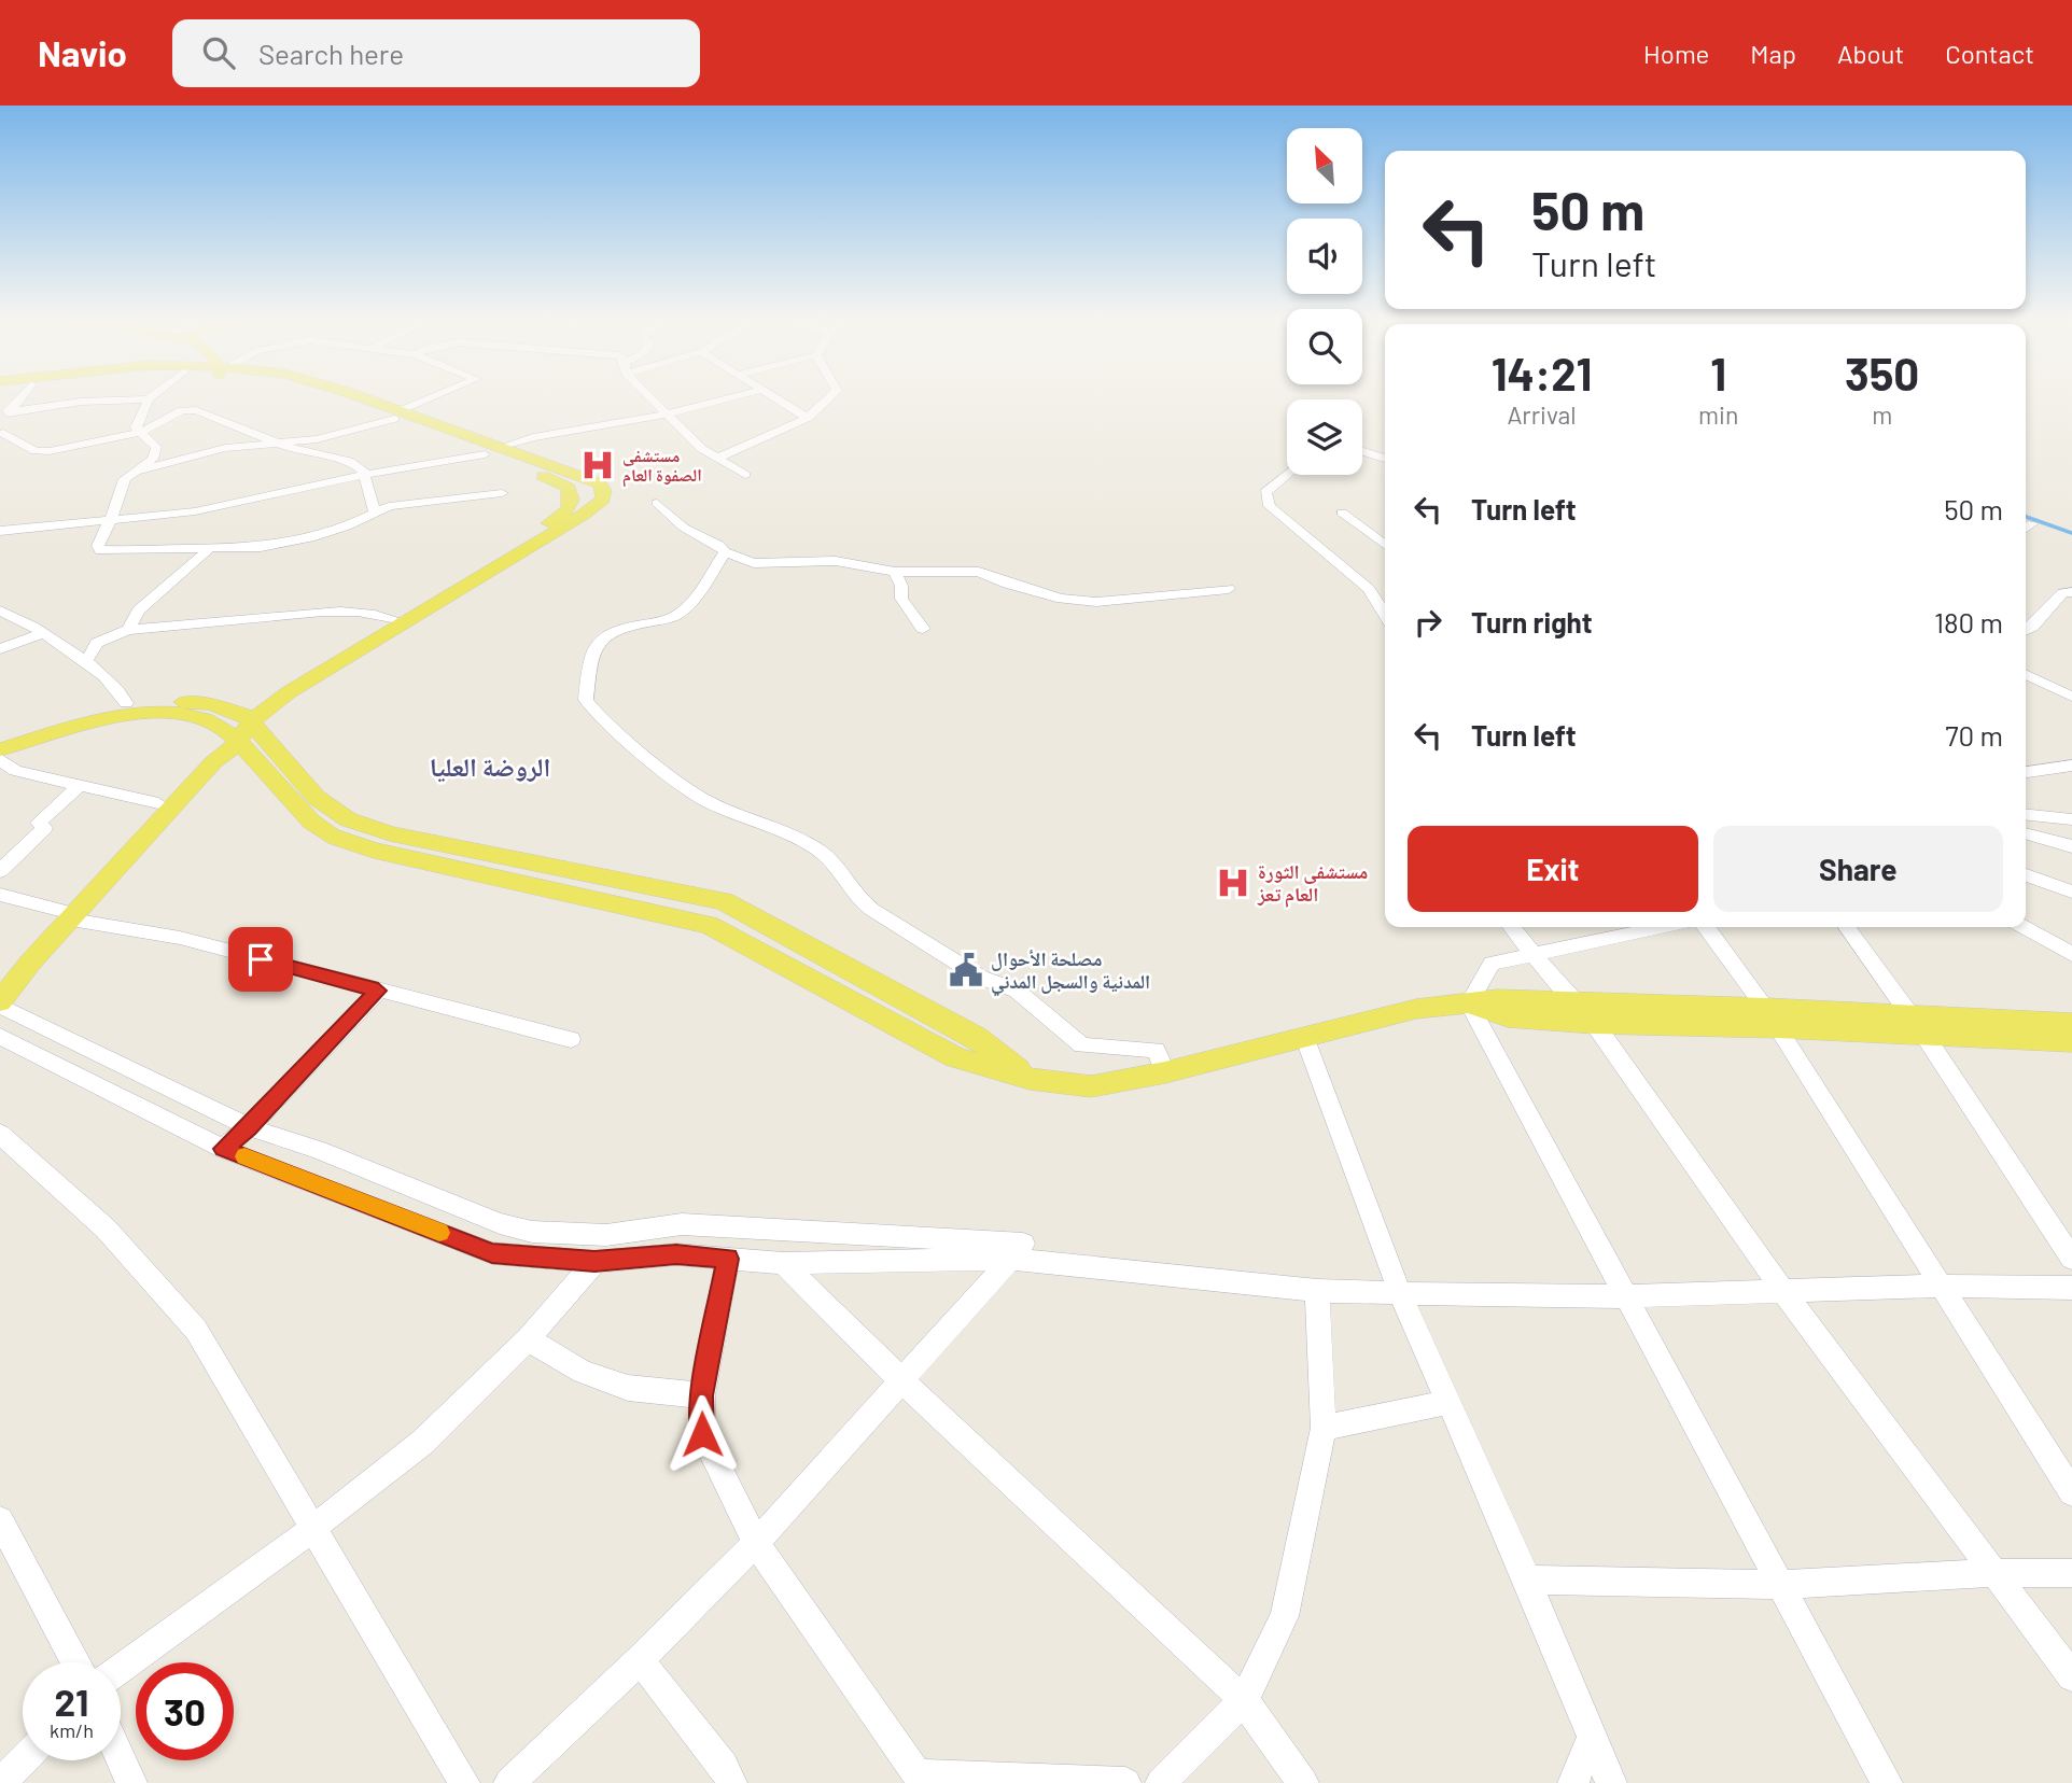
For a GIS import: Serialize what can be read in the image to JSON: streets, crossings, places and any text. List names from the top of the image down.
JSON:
{
  "districts": ["الروضة العليا"],
  "places": {
    "hospital": ["مستشفى الصفوة العام", "مستشفى الثورة العام تعز"],
    "public building": ["مصلحة الأحوال المدنية والسجل المدني"]
  },
  "north": "top left",
  "page": {
    "header": "Navio",
    "search": "Search here",
    "nav": [
      "Home",
      "Map",
      "About",
      "Contact"
    ],
    "turn": ["50 m", "Turn left"],
    "eta": [
      "14:21",
      "Arrival",
      "1",
      "min",
      "350",
      "m"
    ],
    "list": [
      {
        "name": "Turn left",
        "value": "50 m"
      },
      {
        "name": "Turn right",
        "value": "180 m"
      },
      {
        "name": "Turn left",
        "value": "70 m"
      }
    ],
    "buttons": ["Exit", "Share"],
    "speed": "21 km/h",
    "limit": "30"
  }
}
